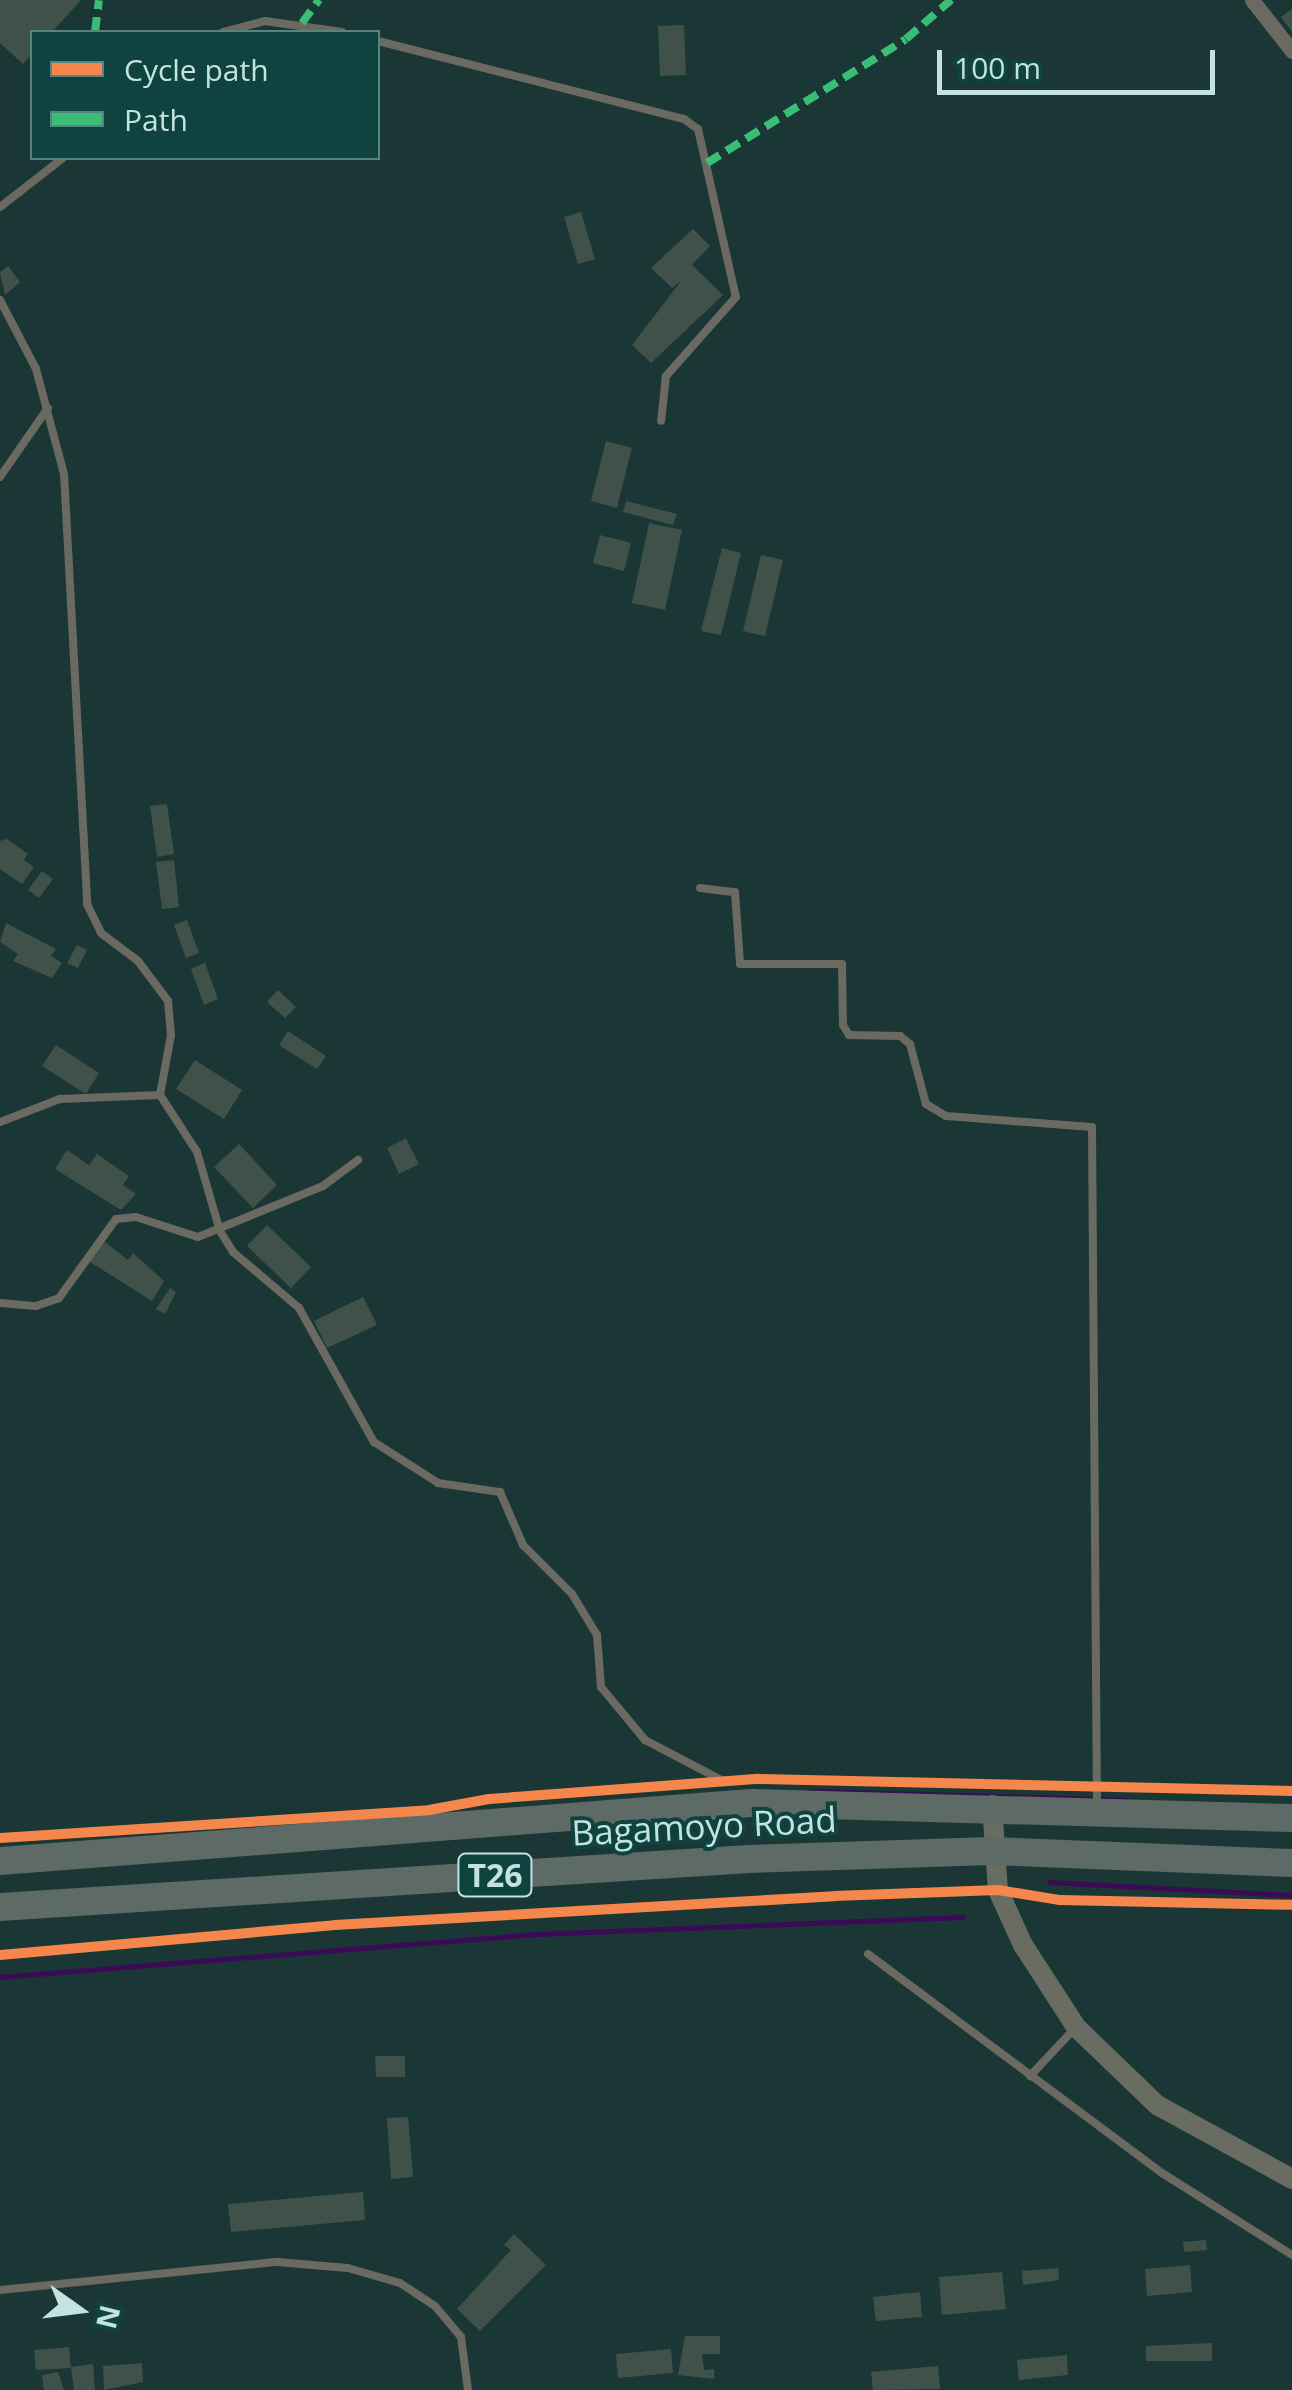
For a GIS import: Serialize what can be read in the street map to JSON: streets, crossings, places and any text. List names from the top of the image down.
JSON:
{
  "streets": {
    "highway": ["Bagamoyo Road", "T26"]
  },
  "legend": ["Cycle path", "Path"],
  "scale_bar": "100 m",
  "north": "right"
}
